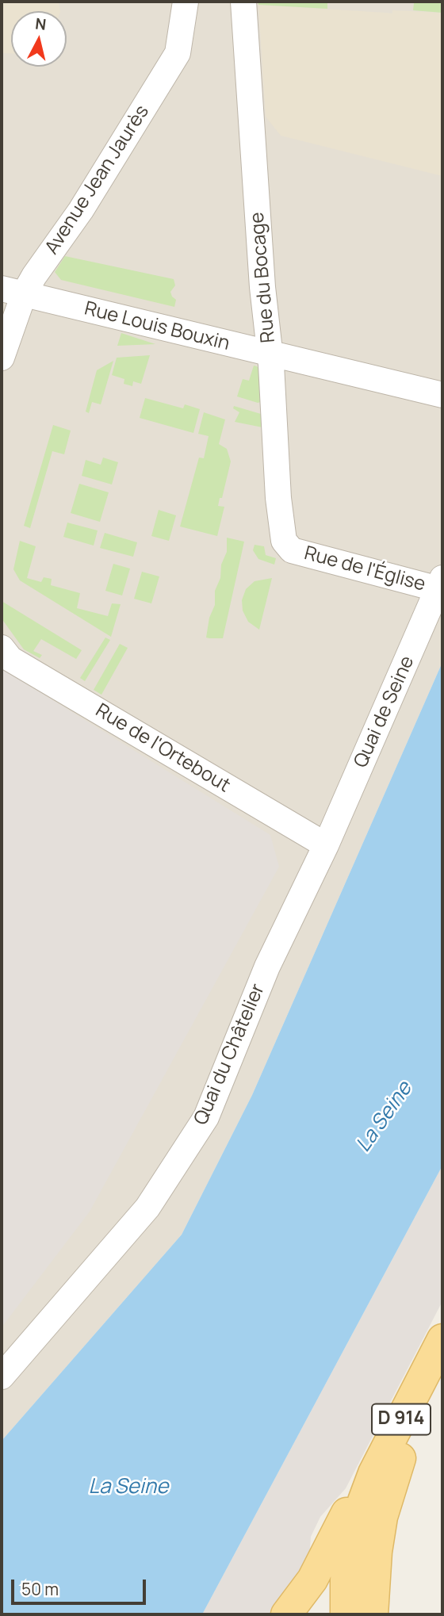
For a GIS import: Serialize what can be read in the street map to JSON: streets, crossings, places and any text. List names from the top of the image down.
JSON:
{
  "streets": {
    "main road": ["D 914"],
    "street": [
      "Avenue Jean Jaurès",
      "Rue du Bocage",
      "Rue Louis Bouxin",
      "Rue de l'Église",
      "Quai de Seine",
      "Rue de l'Ortebout",
      "Quai du Châtelier"
    ]
  },
  "crossings": [
    ["Avenue Jean Jaurès", "Rue Louis Bouxin"],
    ["Rue du Bocage", "Rue Louis Bouxin"],
    ["Rue du Bocage", "Rue de l'Église"],
    ["Rue de l'Église", "Quai de Seine"],
    ["Quai de Seine", "Rue de l'Ortebout"],
    ["Quai de Seine", "Quai du Châtelier"],
    ["Rue de l'Ortebout", "Quai du Châtelier"]
  ],
  "water": ["La Seine"],
  "scale_bar": "50 m",
  "north": "top"
}
